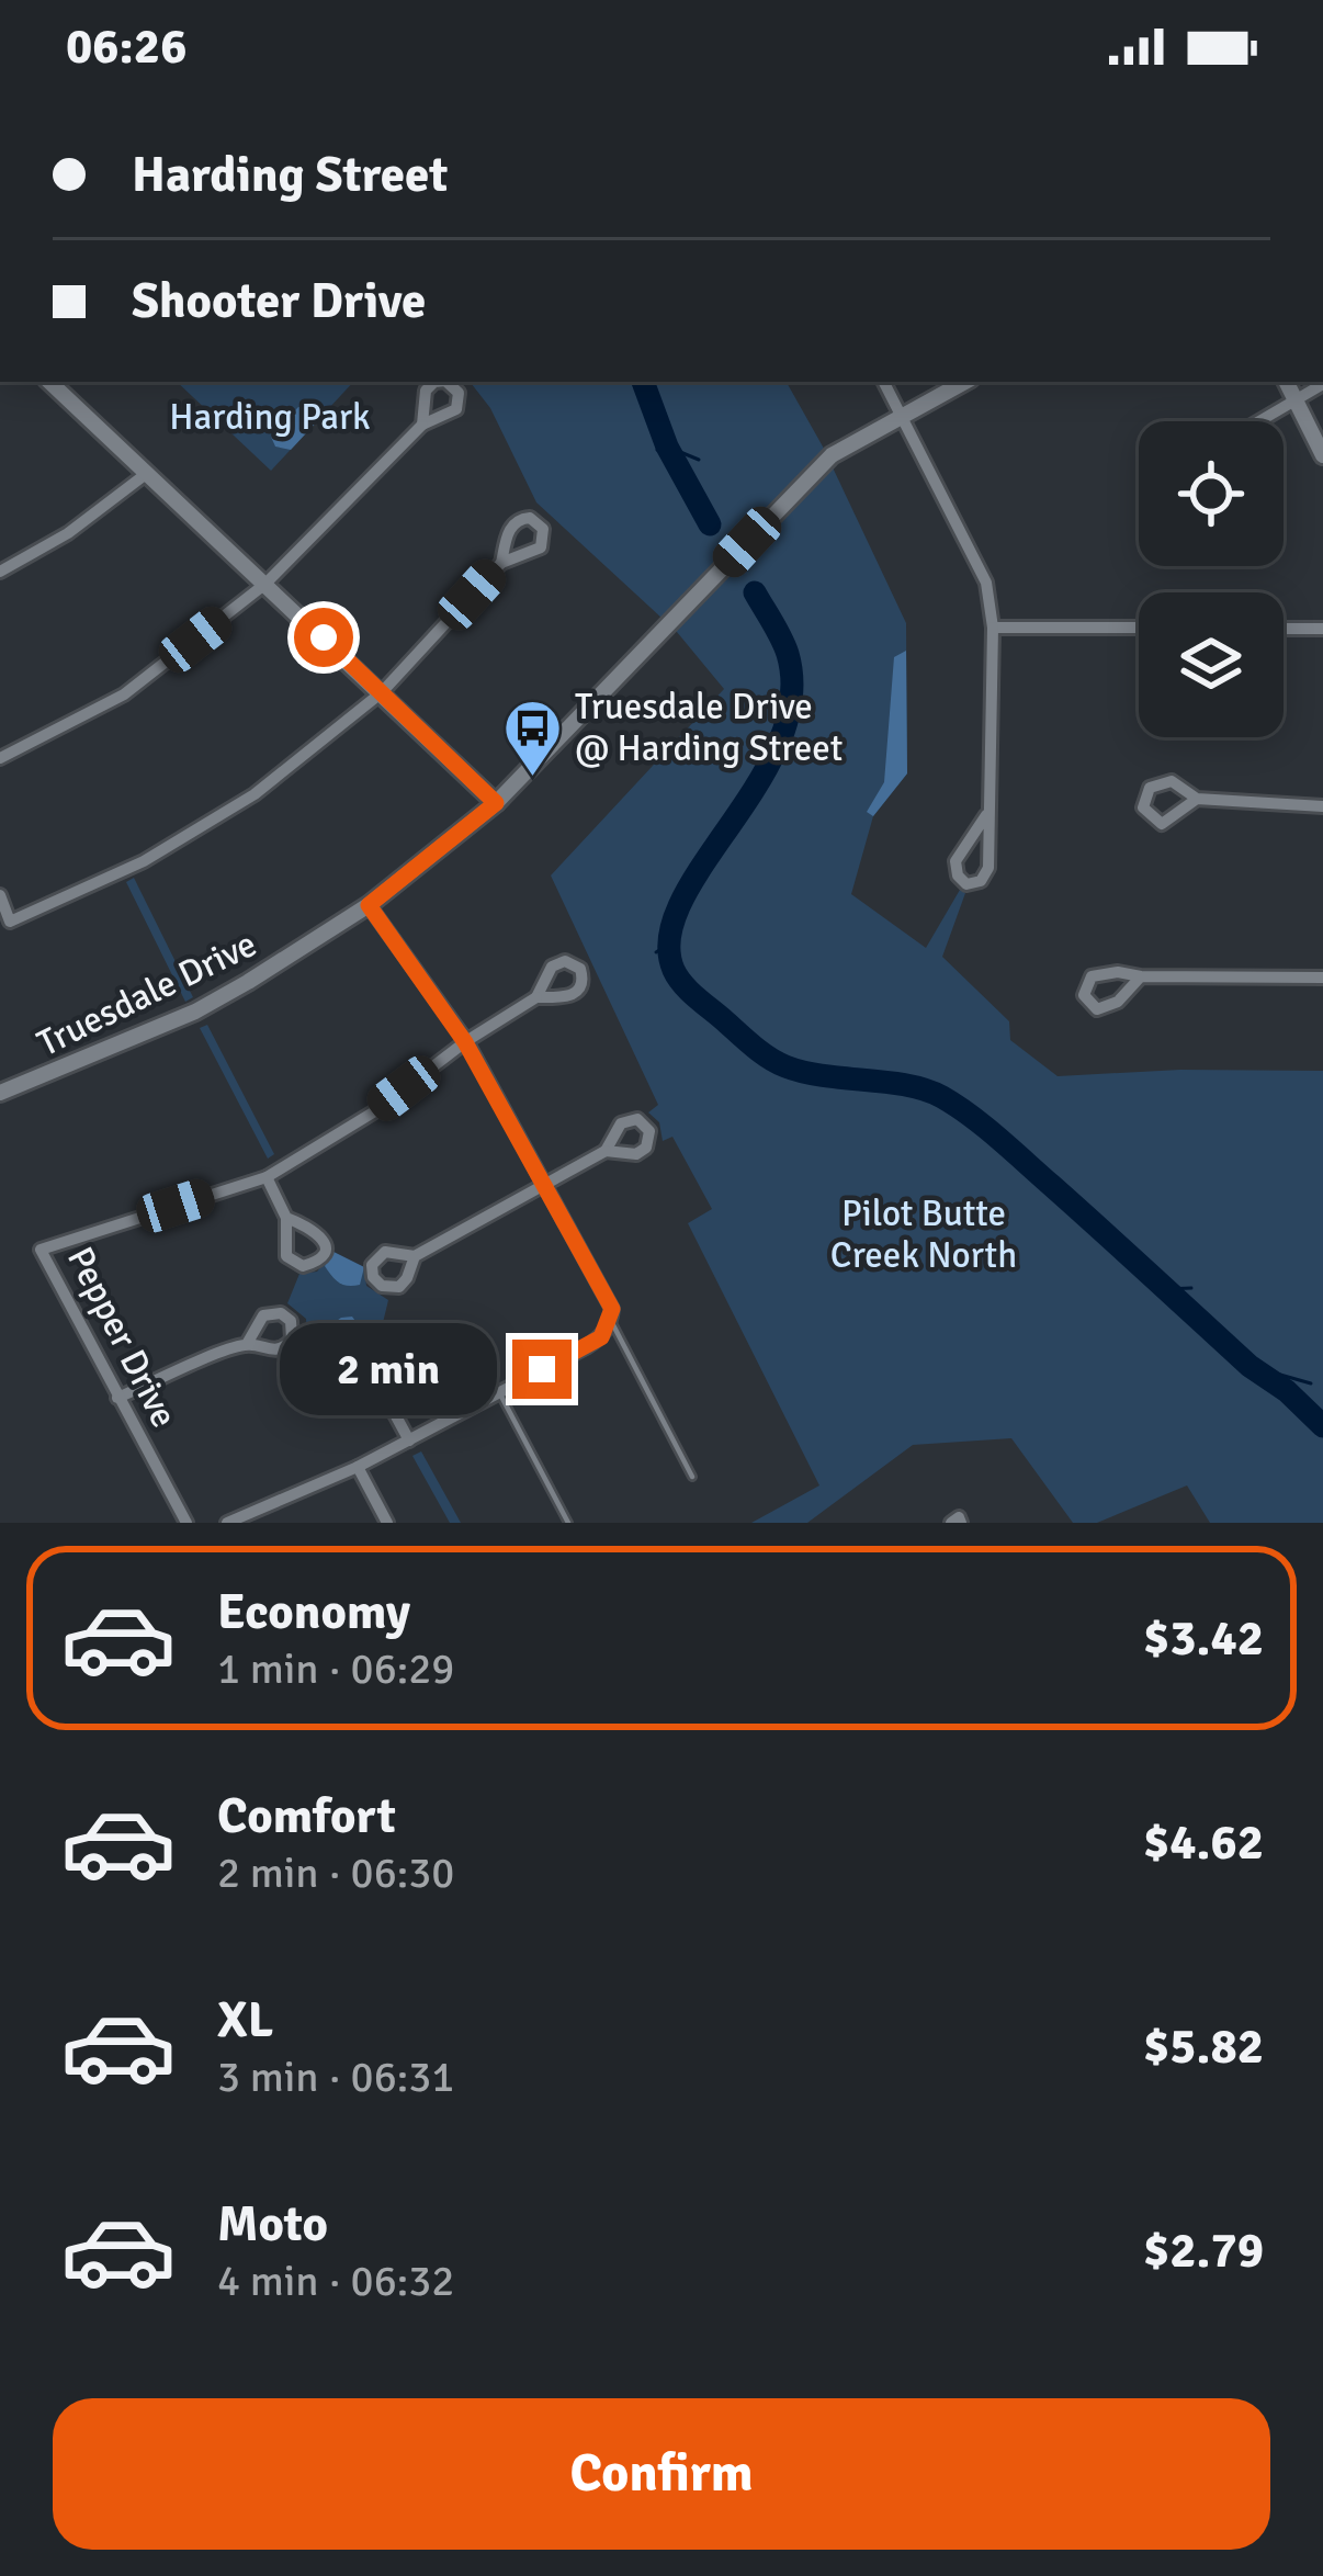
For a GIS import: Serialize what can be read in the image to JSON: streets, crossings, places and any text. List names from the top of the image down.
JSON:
{
  "streets": {
    "street": ["Truesdale Drive", "Pepper Drive"]
  },
  "parks": ["Harding Park", "Pilot Butte Creek North"],
  "places": {
    "bus stop": ["Truesdale Drive @ Harding Street"]
  },
  "page": {
    "status": "06:26",
    "banner": ["Harding Street", "Shooter Drive"],
    "bubble": "2 min",
    "list": [
      {
        "name": "Economy",
        "note": "1 min · 06:29",
        "value": "$3.42"
      },
      {
        "name": "Comfort",
        "note": "2 min · 06:30",
        "value": "$4.62"
      },
      {
        "name": "XL",
        "note": "3 min · 06:31",
        "value": "$5.82"
      },
      {
        "name": "Moto",
        "note": "4 min · 06:32",
        "value": "$2.79"
      }
    ],
    "buttons": "Confirm"
  }
}
